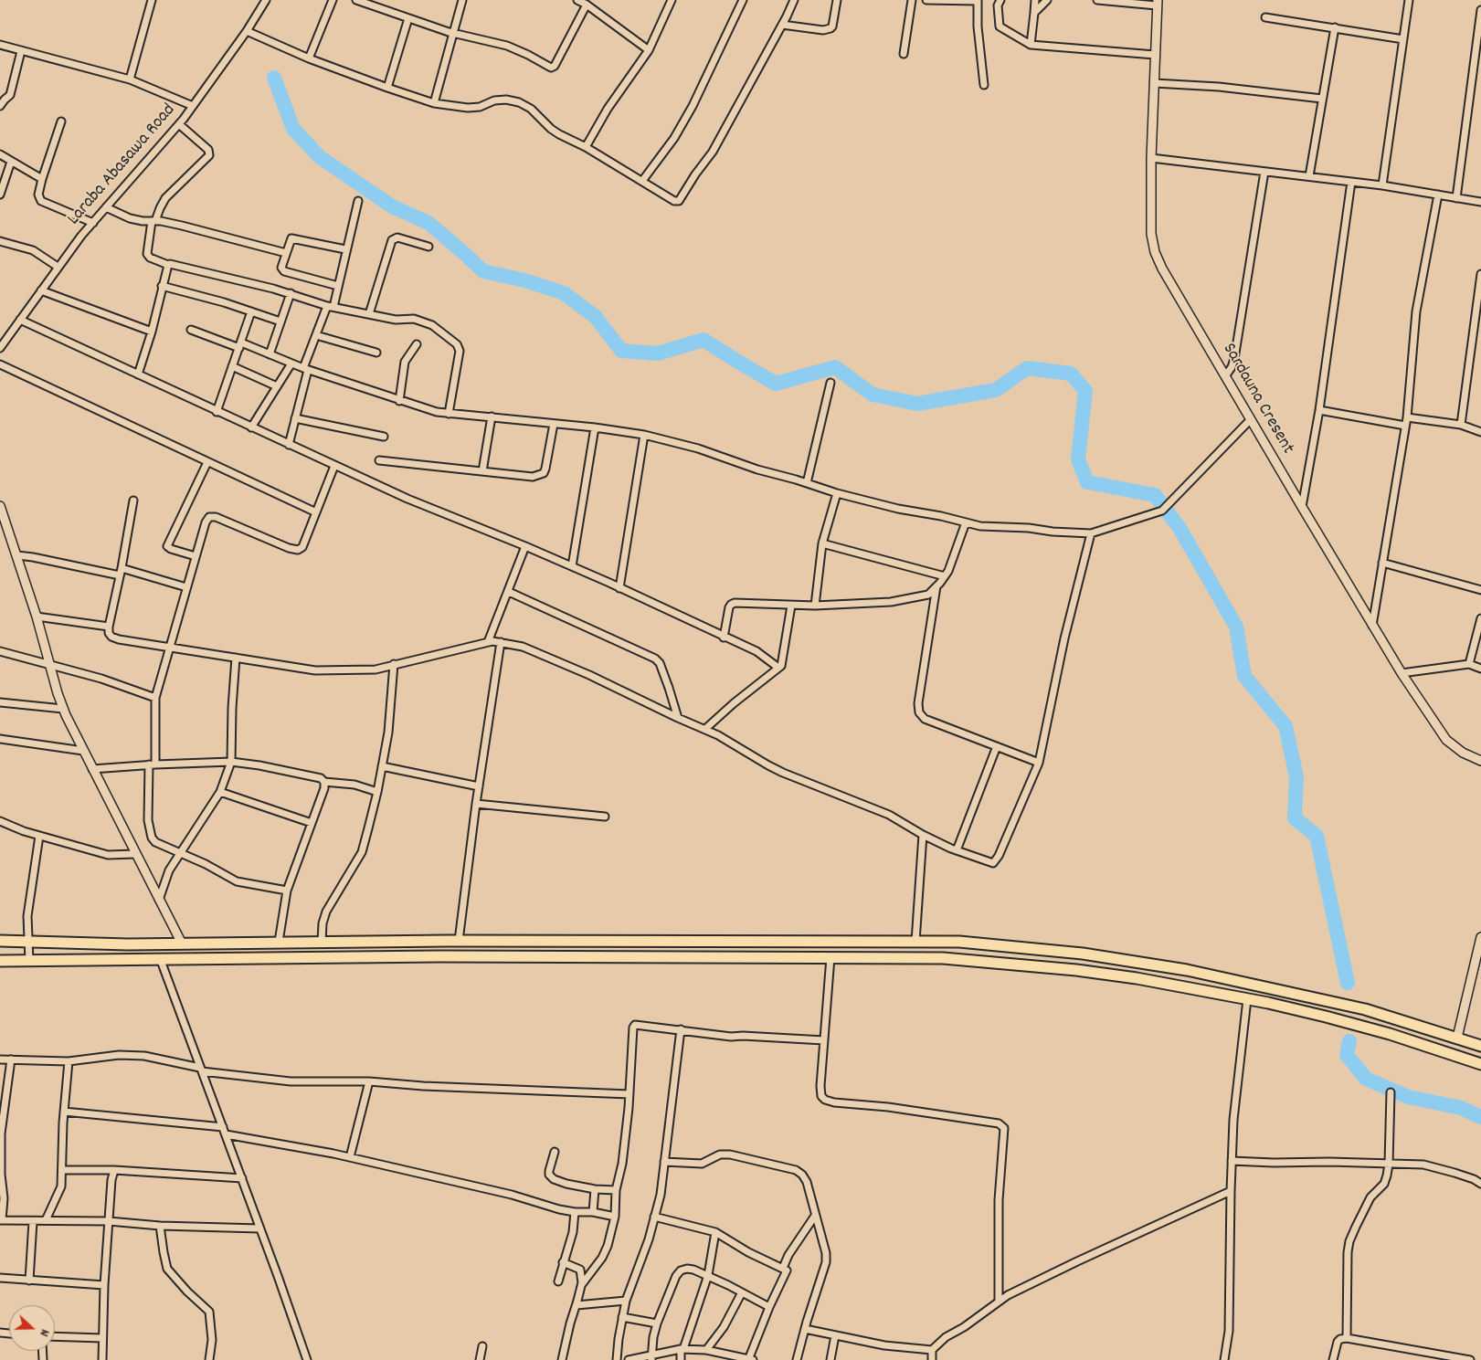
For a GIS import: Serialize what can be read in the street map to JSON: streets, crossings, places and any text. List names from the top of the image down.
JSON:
{
  "streets": {
    "street": ["Laraba Abasawa Road", "Sardauna Cresent"]
  },
  "north": "right"
}
